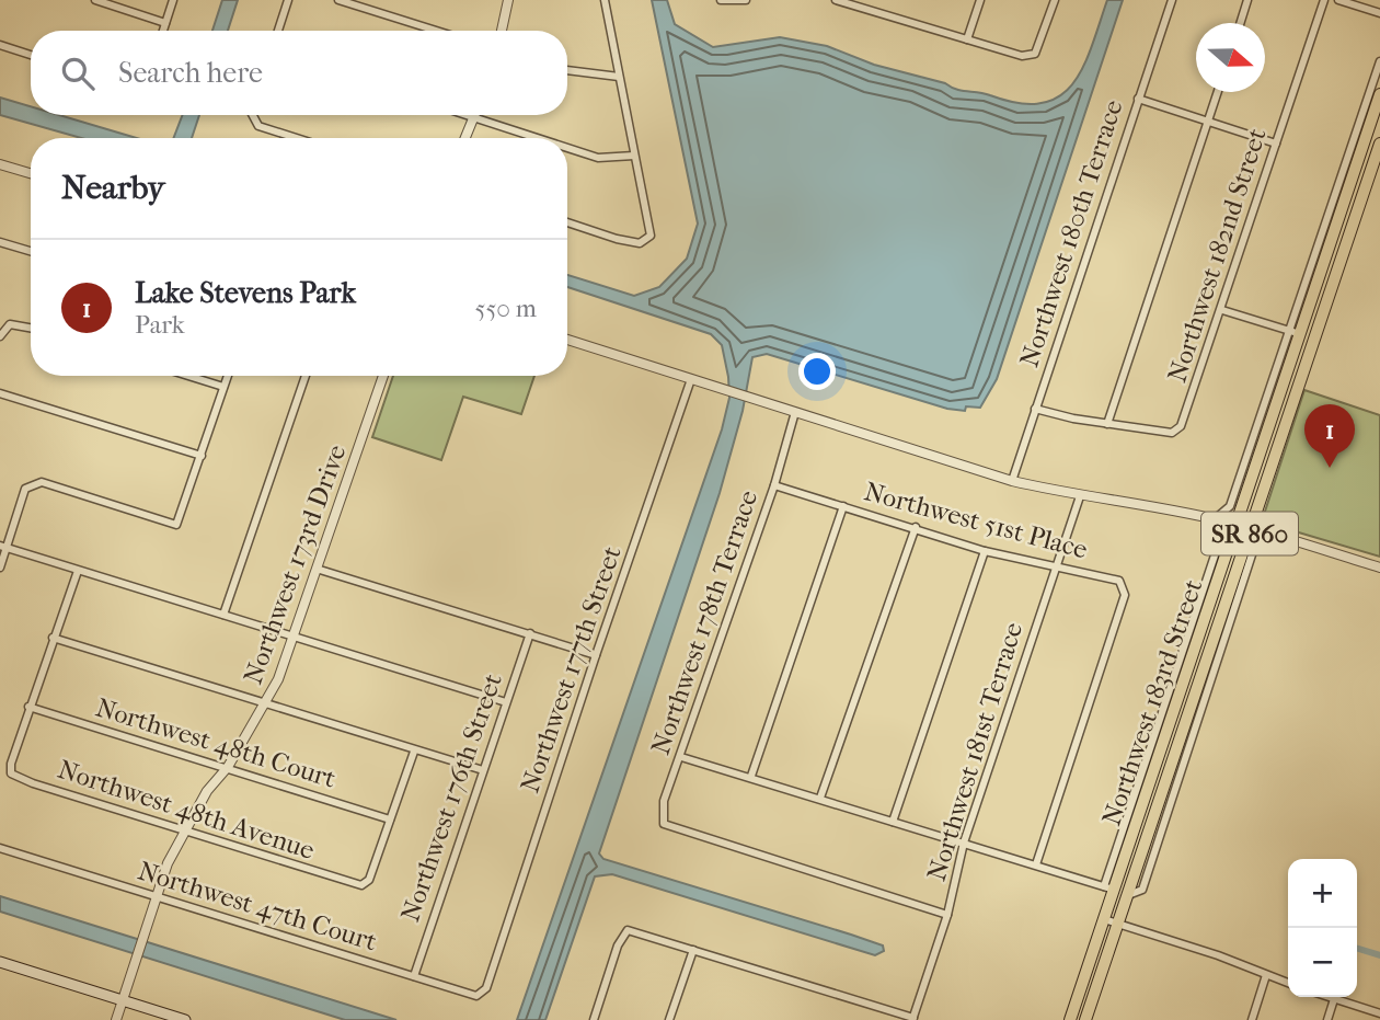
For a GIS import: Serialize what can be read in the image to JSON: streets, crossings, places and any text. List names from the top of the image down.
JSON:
{
  "streets": {
    "main road": ["SR 860", "Northwest 183rd Street"],
    "street": [
      "Northwest 180th Terrace",
      "Northwest 182nd Street",
      "Northwest 51st Place",
      "Northwest 173rd Drive",
      "Northwest 178th Terrace",
      "Northwest 177th Street",
      "Northwest 48th Court",
      "Northwest 181st Terrace",
      "Northwest 176th Street",
      "Northwest 48th Avenue",
      "Northwest 47th Court"
    ]
  },
  "crossings": [
    ["Northwest 51st Place", "Northwest 178th Terrace"],
    ["Northwest 51st Place", "Northwest 181st Terrace"],
    ["Northwest 173rd Drive", "Northwest 48th Court"],
    ["Northwest 173rd Drive", "Northwest 48th Avenue"],
    ["Northwest 173rd Drive", "Northwest 47th Court"],
    ["Northwest 178th Terrace", "Northwest 181st Terrace"],
    ["Northwest 177th Street", "Northwest 47th Court"],
    ["Northwest 48th Court", "Northwest 48th Avenue"],
    ["Northwest 176th Street", "Northwest 47th Court"]
  ],
  "north": "right",
  "page": {
    "search": "Search here",
    "heading": "Nearby",
    "list": [
      {
        "mark": "1",
        "name": "Lake Stevens Park",
        "note": "Park",
        "value": "550 m"
      }
    ],
    "pins": "1",
    "map_buttons": ["+", "−"]
  }
}
